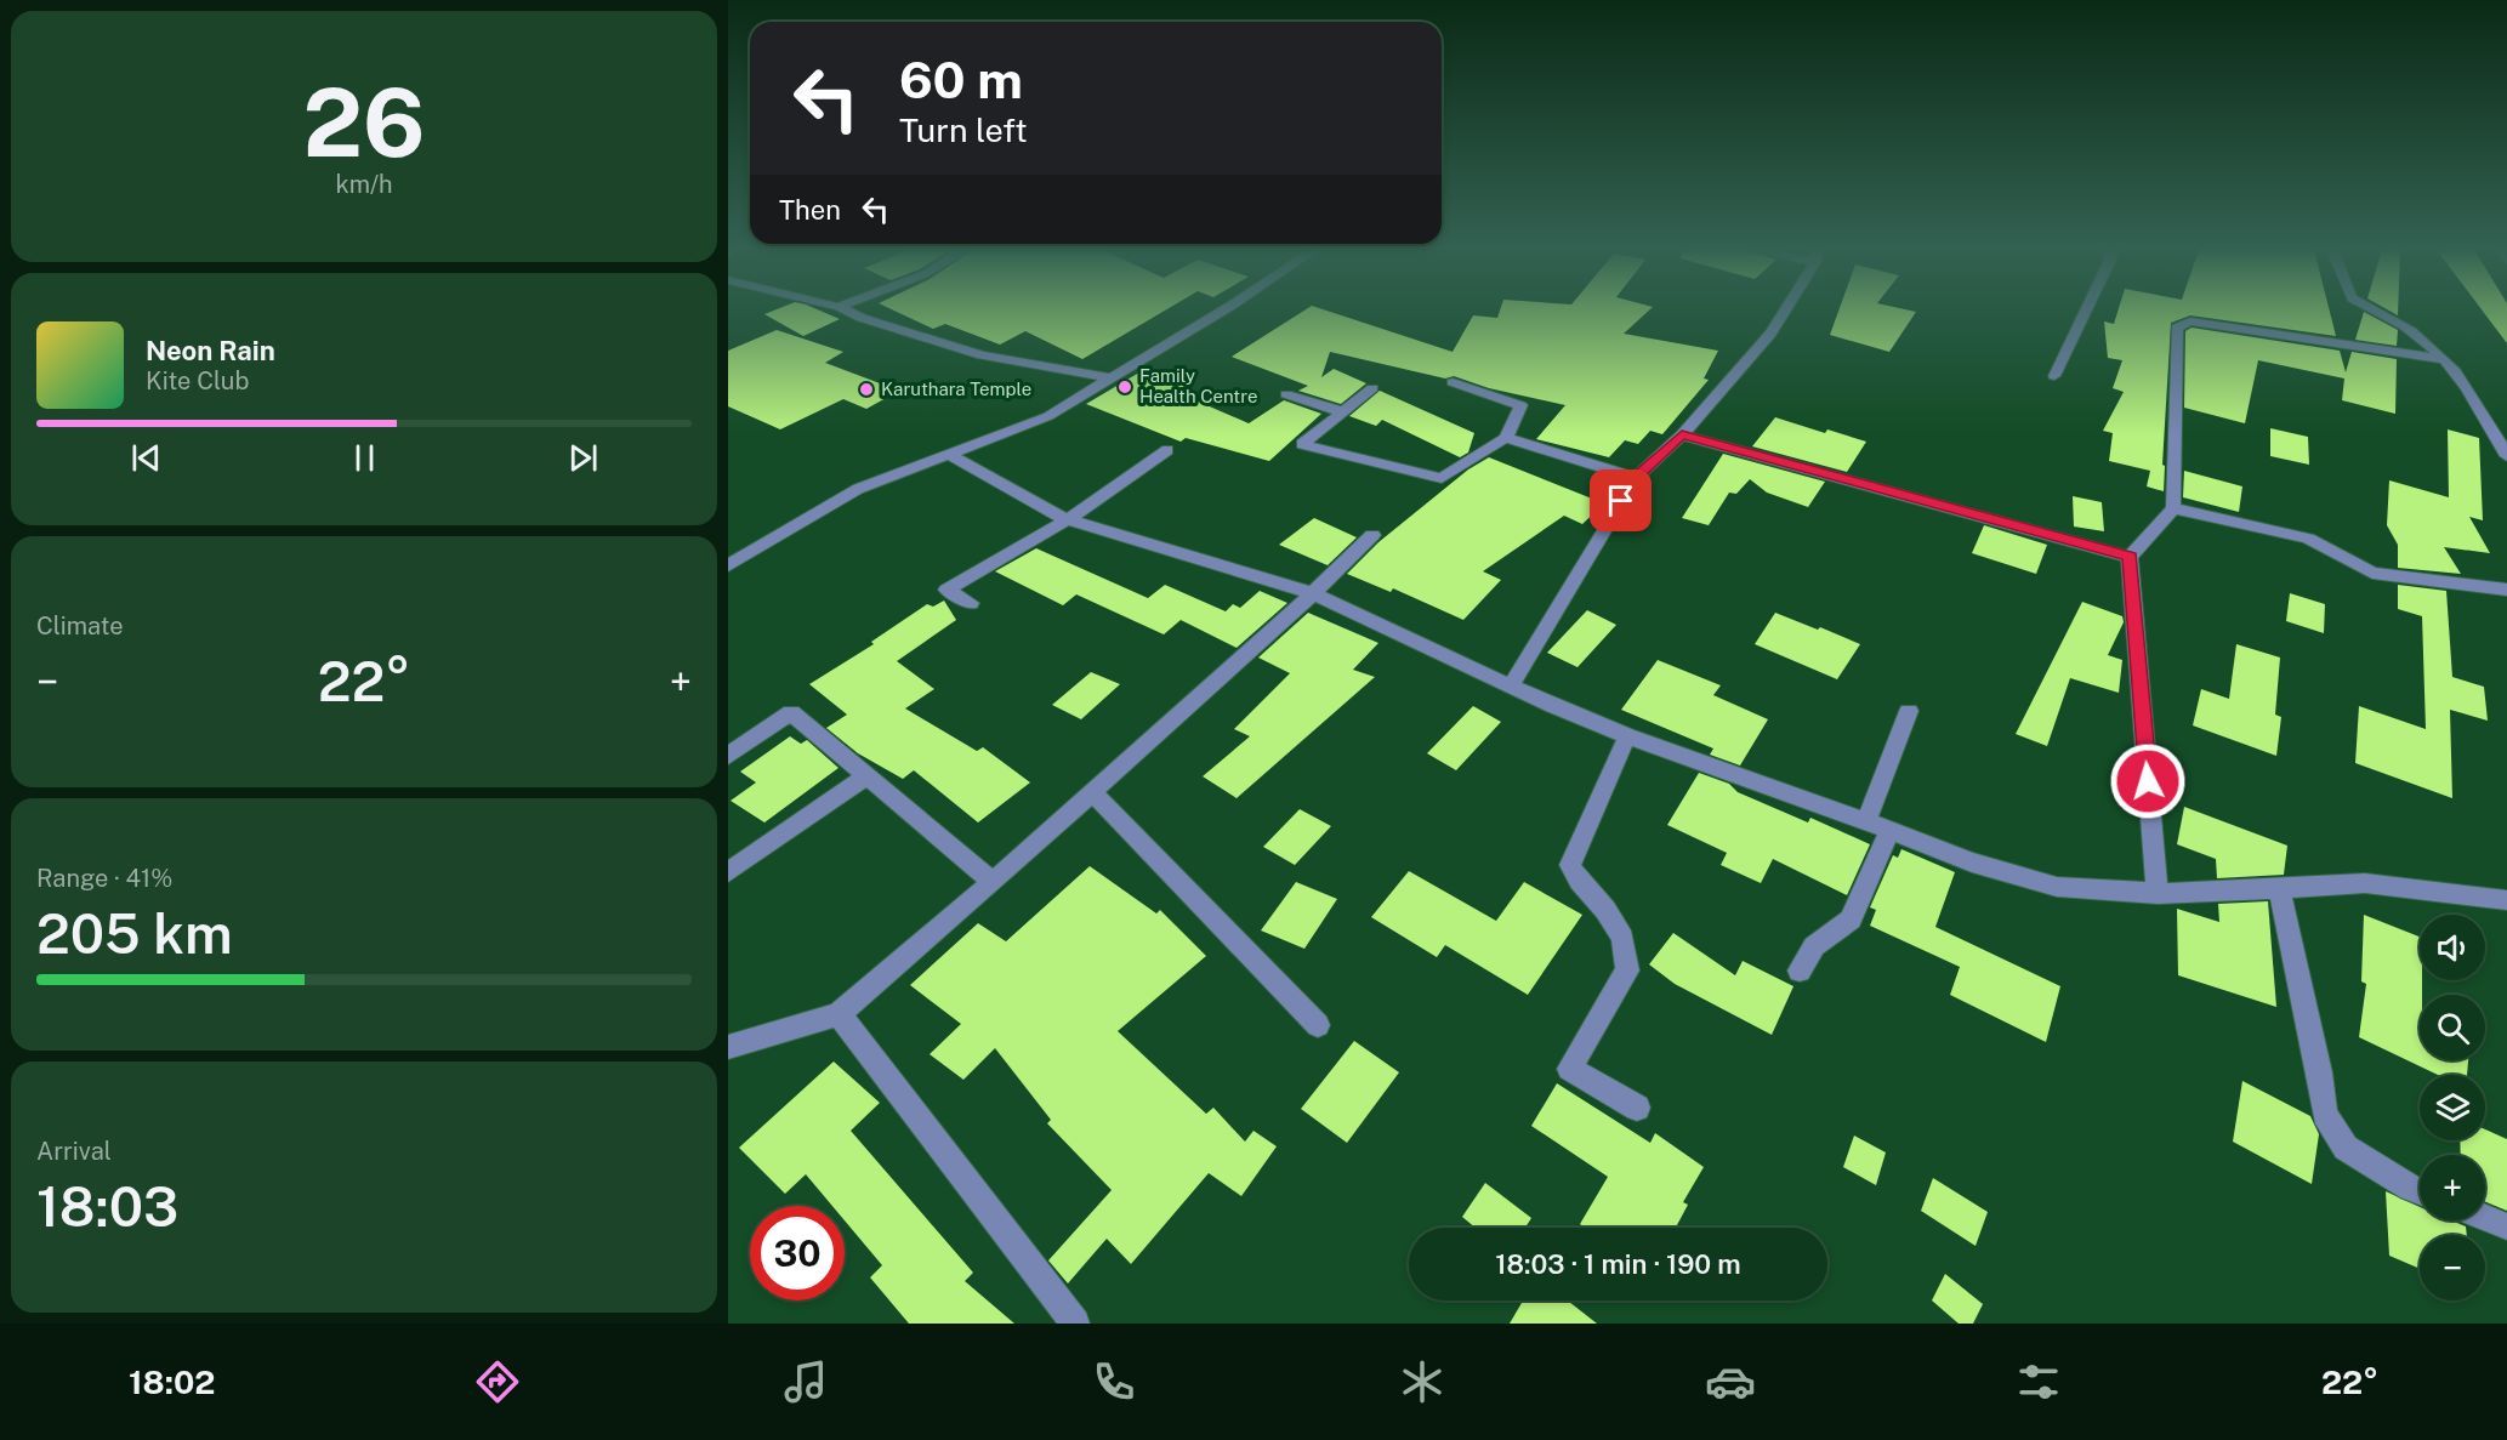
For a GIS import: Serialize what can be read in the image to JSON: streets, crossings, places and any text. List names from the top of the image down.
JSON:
{
  "places": ["Family Health Centre", "Karuthara Temple"],
  "page": {
    "tile": [
      ["26", "km/h"],
      "Climate",
      ["Range · 41%", "205 km"],
      ["Arrival", "18:03"]
    ],
    "turn": ["60 m", "Turn left"],
    "then": "Then",
    "song": ["Neon Rain", "Kite Club"],
    "heat": ["−", "22°", "+"],
    "map_buttons": ["+", "−"],
    "limit": "30",
    "trip": "18:03 · 1 min · 190 m",
    "tabs": ["18:02", "22°"]
  }
}
